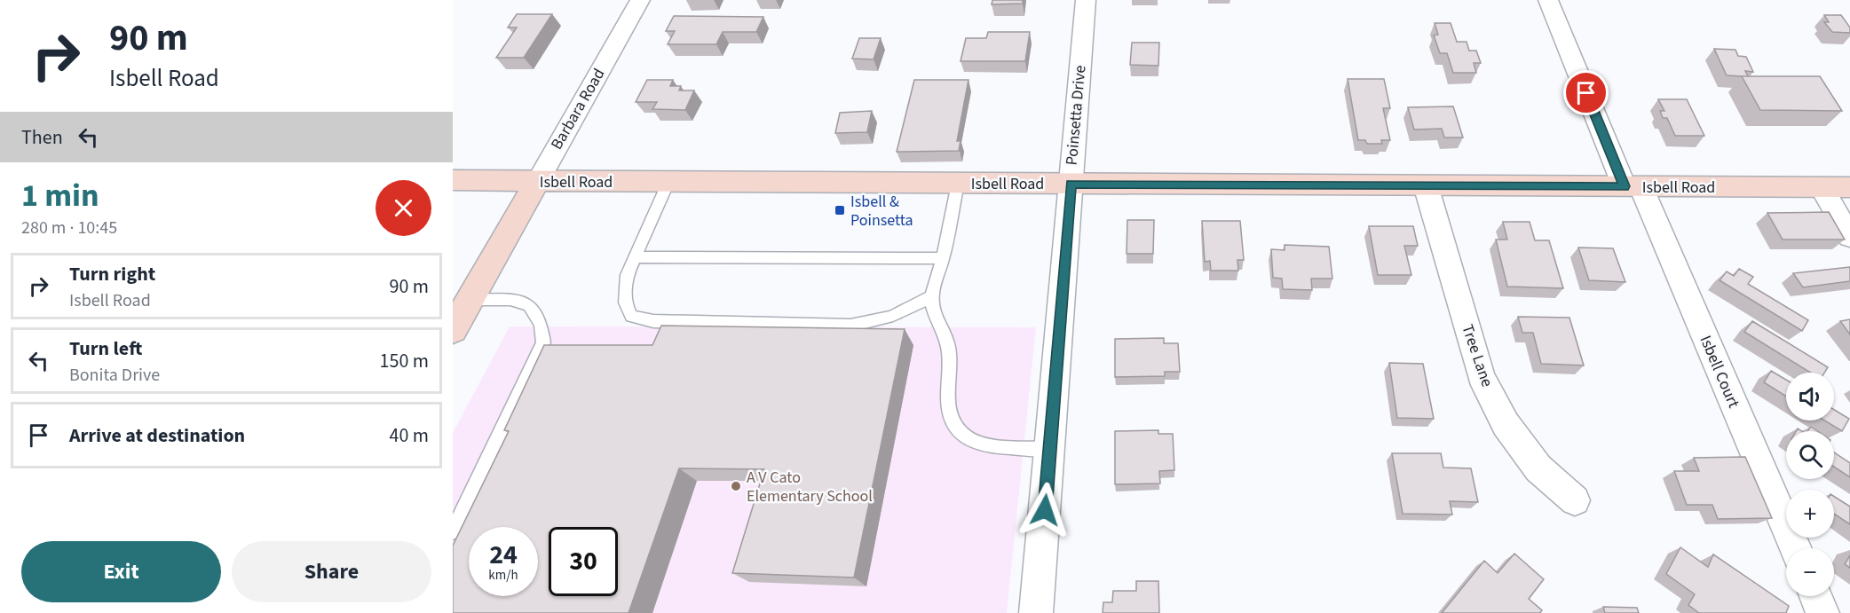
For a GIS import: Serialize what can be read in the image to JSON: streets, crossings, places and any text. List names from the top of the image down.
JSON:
{
  "streets": {
    "street": [
      "Barbara Road",
      "Poinsetta Drive",
      "Isbell Road",
      "Tree Lane",
      "Isbell Court"
    ]
  },
  "crossings": [
    ["Barbara Road", "Isbell Road"],
    ["Poinsetta Drive", "Isbell Road"],
    ["Isbell Road", "Tree Lane"],
    ["Isbell Road", "Isbell Court"]
  ],
  "places": {
    "transit": ["Isbell & Poinsetta"],
    "other": ["A V Cato Elementary School"]
  },
  "page": {
    "turn": ["90 m", "Isbell Road"],
    "then": "Then",
    "heading": ["1 min", "280 m · 10:45"],
    "list": [
      {
        "name": "Turn right",
        "note": "Isbell Road",
        "value": "90 m"
      },
      {
        "name": "Turn left",
        "note": "Bonita Drive",
        "value": "150 m"
      },
      {
        "name": "Arrive at destination",
        "value": "40 m"
      }
    ],
    "map_buttons": ["+", "−"],
    "speed": "24 km/h",
    "limit": "30",
    "buttons": ["Exit", "Share"]
  }
}
